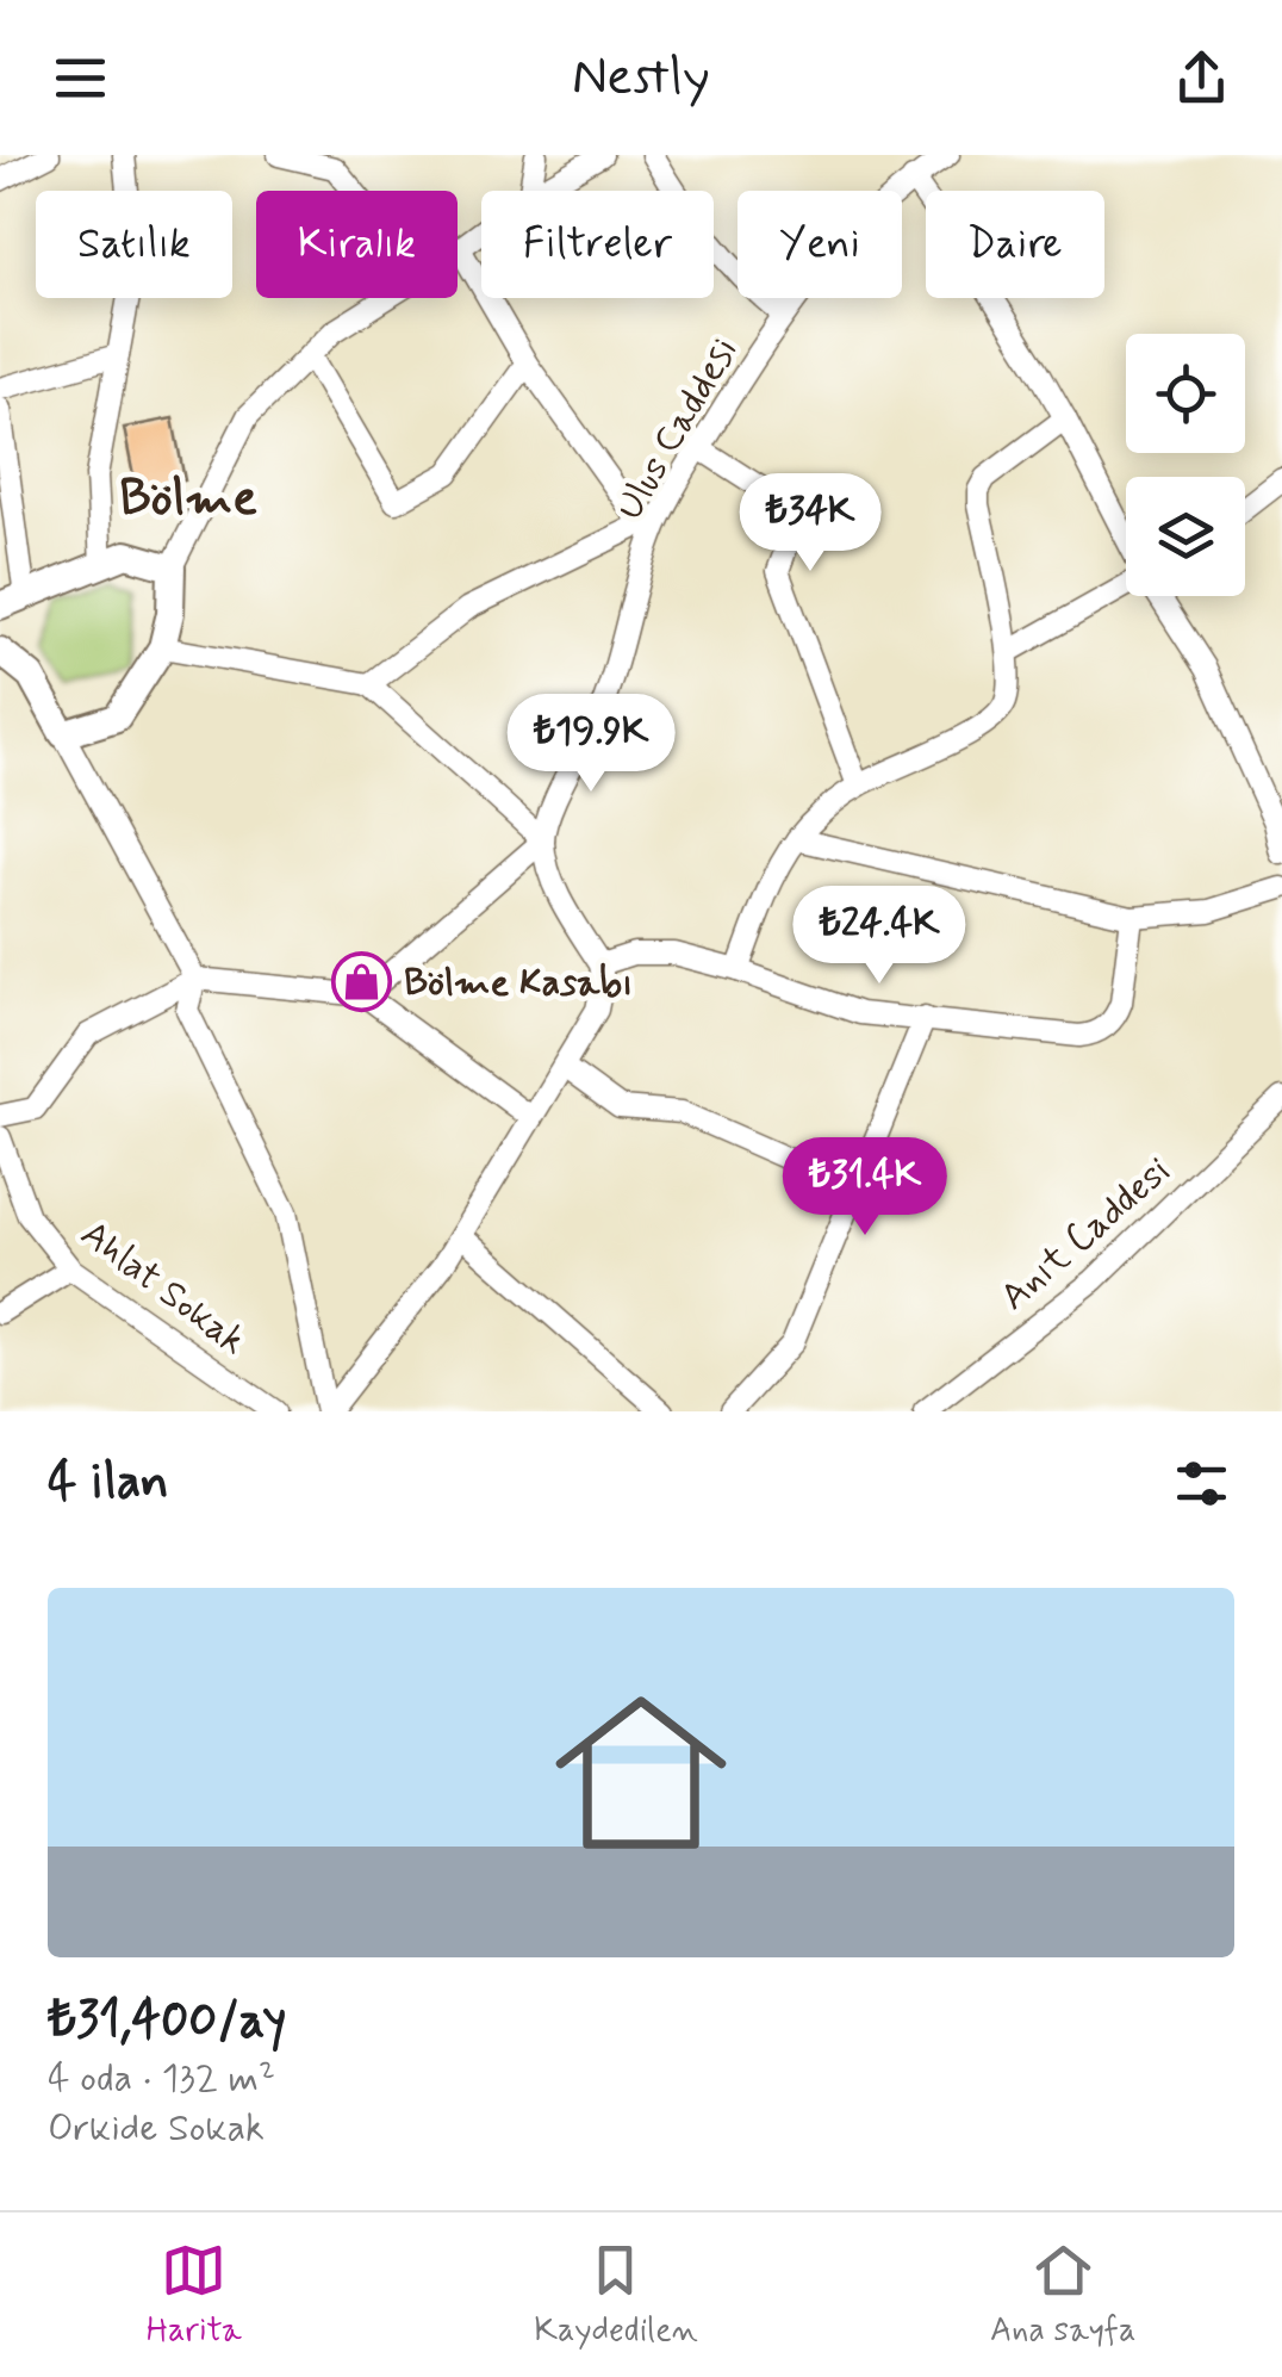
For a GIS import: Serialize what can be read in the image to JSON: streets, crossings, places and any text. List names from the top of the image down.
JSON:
{
  "streets": {
    "street": ["Ulus Caddesi", "Anıt Caddesi", "Ahlat Sokak"]
  },
  "districts": ["Bölme"],
  "places": {
    "shop": ["Bölme Kasabı"]
  },
  "page": {
    "header": "Nestly",
    "chip": [
      "Satılık",
      "Kiralık",
      "Filtreler",
      "Yeni",
      "Daire"
    ],
    "price": [
      "₺34K",
      "₺19.9K",
      "₺24.4K",
      "₺31.4K"
    ],
    "heading": "4 ilan",
    "list": [
      {
        "name": "₺31,400/ay",
        "note": "4 oda · 132 m² · Orkide Sokak"
      }
    ],
    "tabs": ["Harita", "Kaydedilen", "Ana sayfa"]
  }
}
